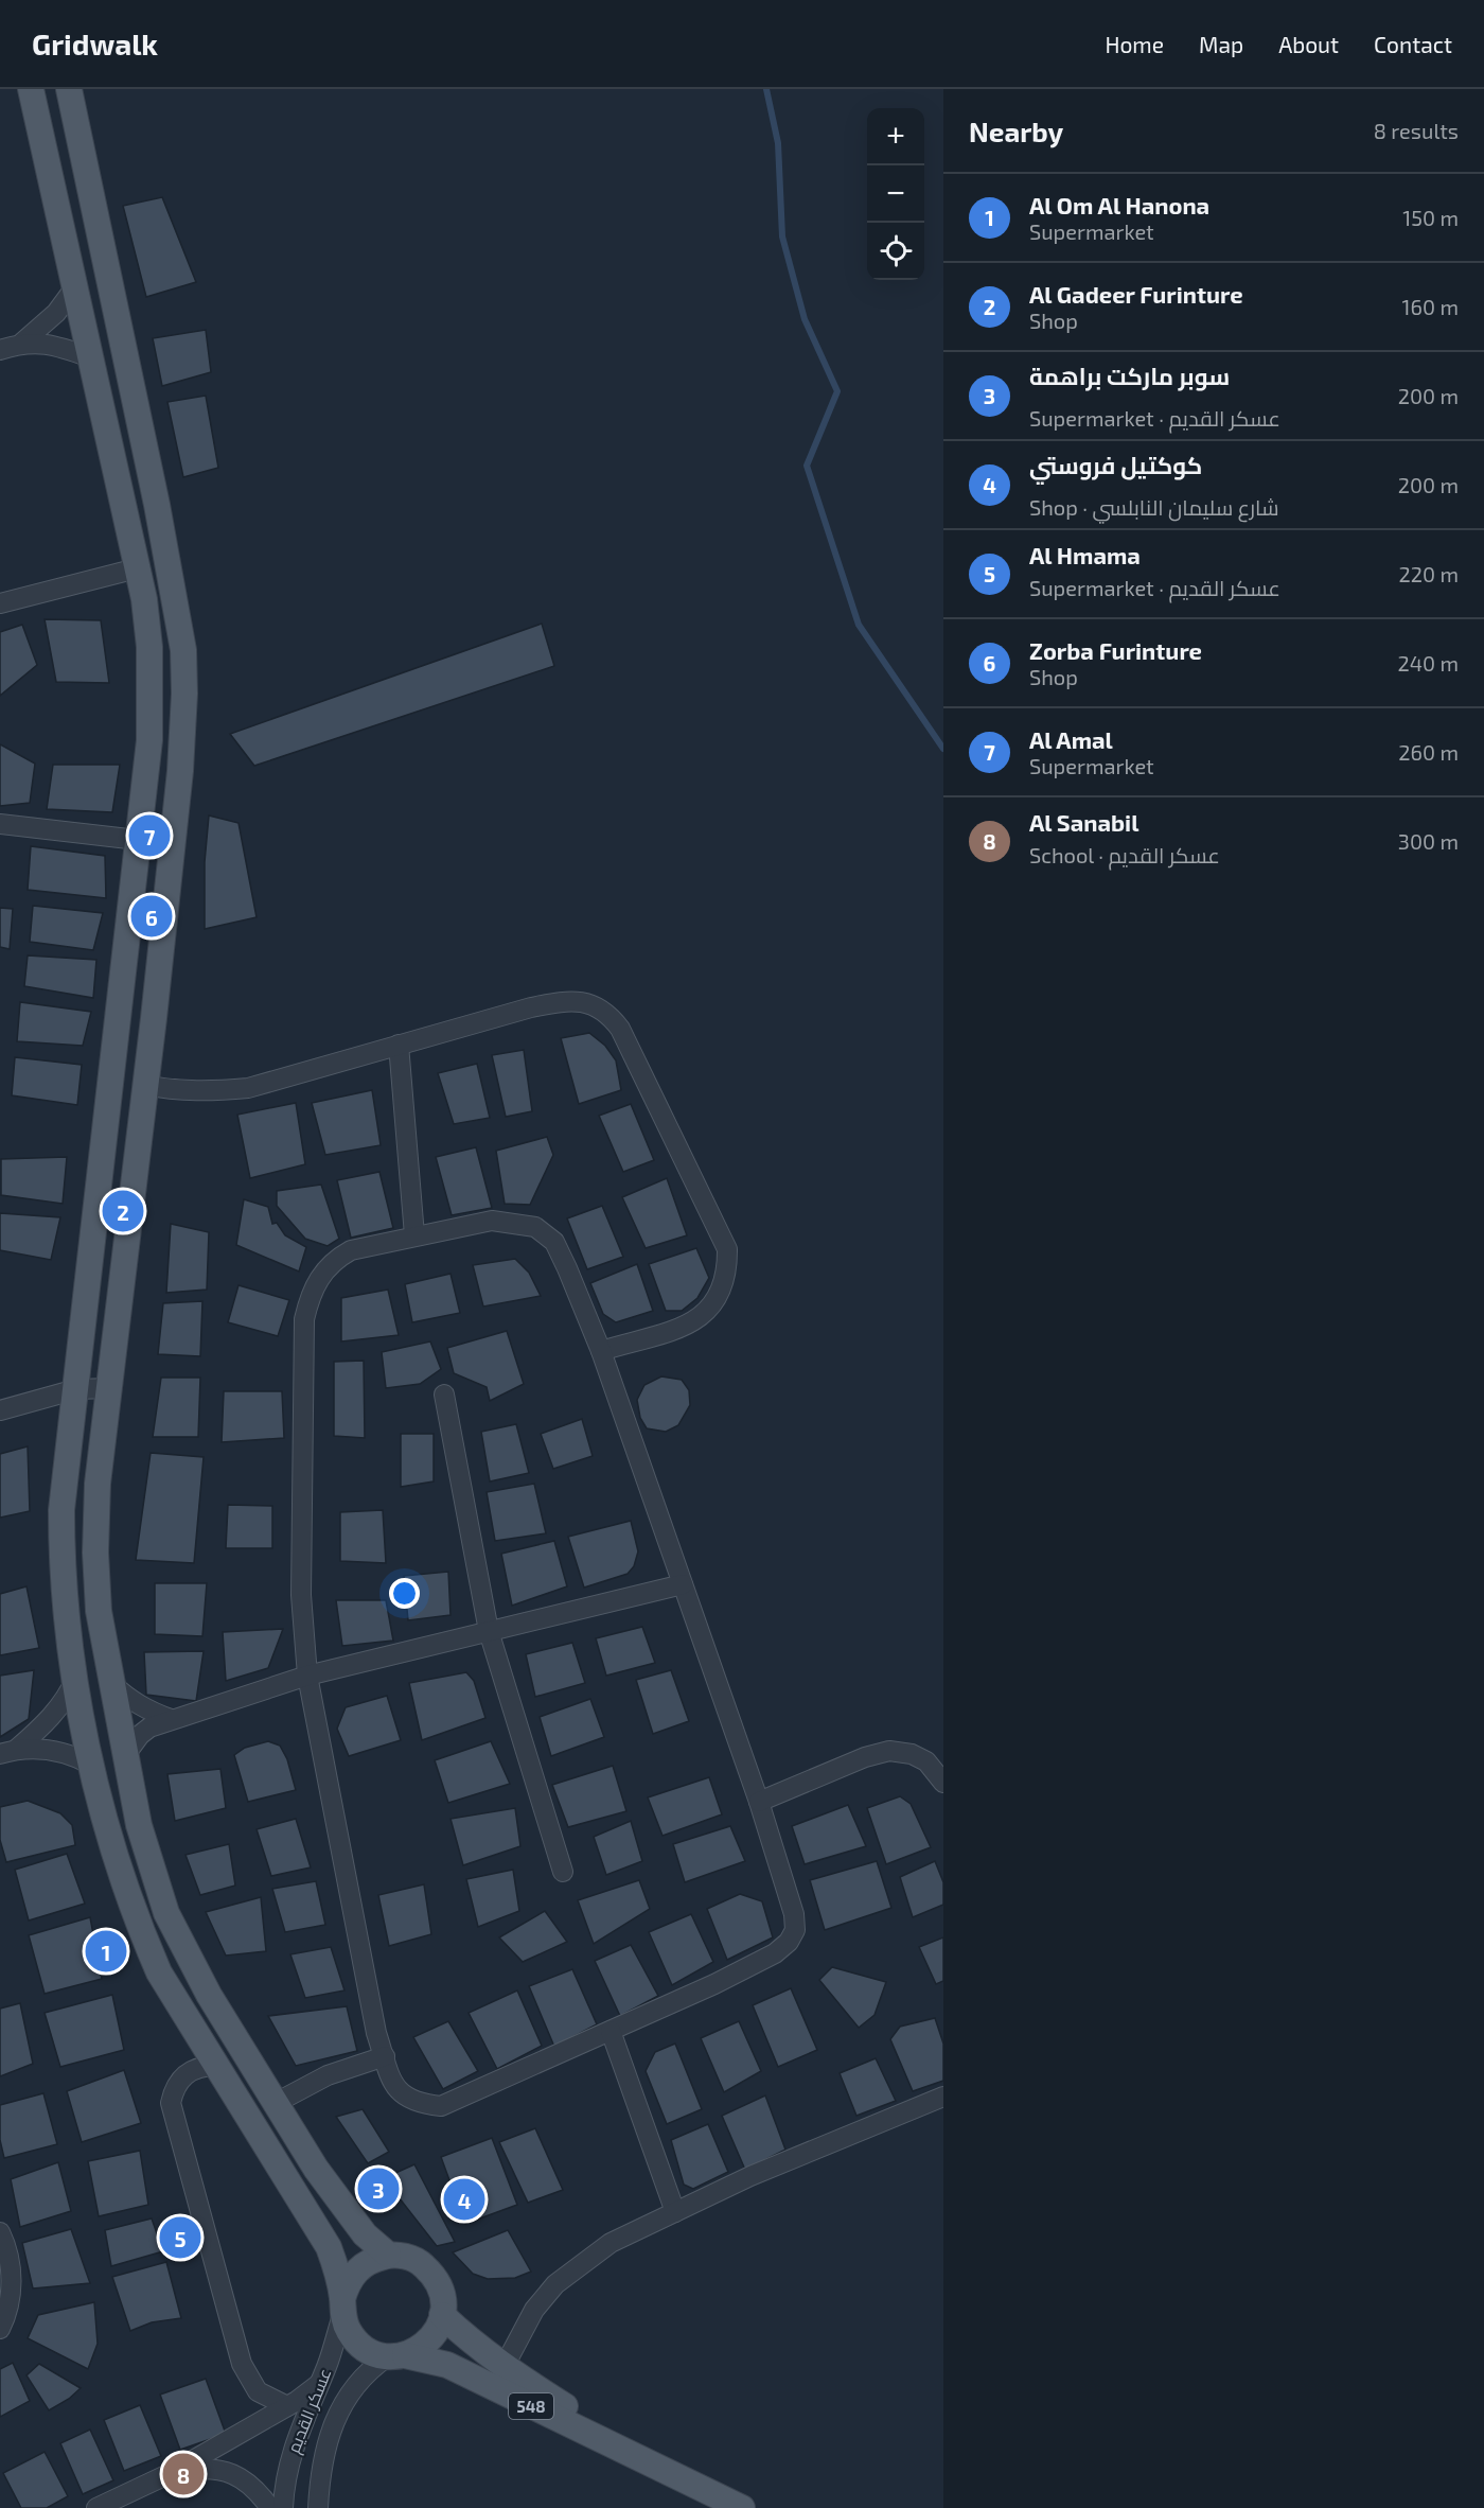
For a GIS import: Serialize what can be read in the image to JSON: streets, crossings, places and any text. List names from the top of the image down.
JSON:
{
  "streets": {
    "main road": ["548"],
    "street": ["عسكر القديم"]
  },
  "crossings": [
    ["548", "عسكر القديم"]
  ],
  "page": {
    "header": "Gridwalk",
    "nav": [
      "Home",
      "Map",
      "About",
      "Contact"
    ],
    "heading": ["Nearby", "8 results"],
    "map_buttons": ["+", "−"],
    "list": [
      {
        "mark": "1",
        "name": "Al Om Al Hanona",
        "note": "Supermarket",
        "value": "150 m"
      },
      {
        "mark": "2",
        "name": "Al Gadeer Furinture",
        "note": "Shop",
        "value": "160 m"
      },
      {
        "mark": "3",
        "name": "سوبر ماركت براهمة",
        "note": "Supermarket · عسكر القديم",
        "value": "200 m"
      },
      {
        "mark": "4",
        "name": "كوكتيل فروستي",
        "note": "Shop · شارع سليمان النابلسي",
        "value": "200 m"
      },
      {
        "mark": "5",
        "name": "Al Hmama",
        "note": "Supermarket · عسكر القديم",
        "value": "220 m"
      },
      {
        "mark": "6",
        "name": "Zorba Furinture",
        "note": "Shop",
        "value": "240 m"
      },
      {
        "mark": "7",
        "name": "Al Amal",
        "note": "Supermarket",
        "value": "260 m"
      },
      {
        "mark": "8",
        "name": "Al Sanabil",
        "note": "School · عسكر القديم",
        "value": "300 m"
      }
    ],
    "pins": [
      "7",
      "6",
      "2",
      "1",
      "3",
      "4",
      "5",
      "8"
    ]
  }
}
